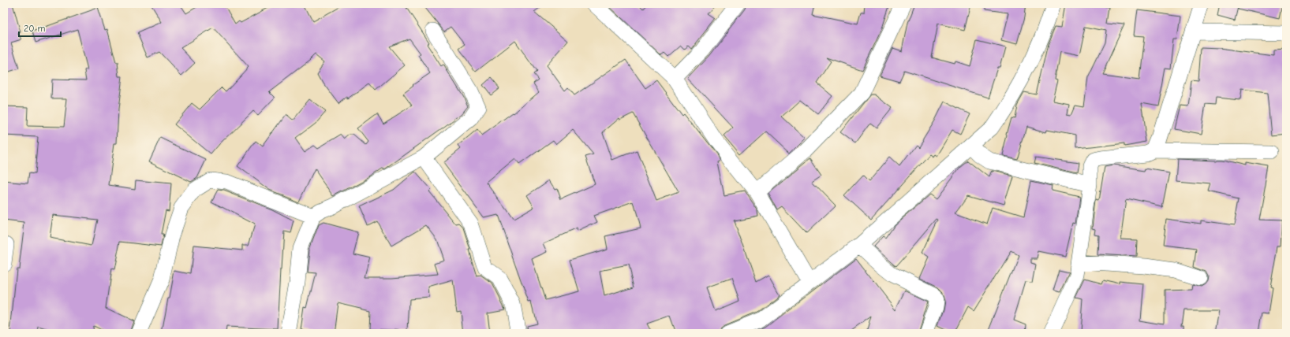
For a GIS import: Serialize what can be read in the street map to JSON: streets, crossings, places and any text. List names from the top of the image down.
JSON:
{
  "scale_bar": "20 m"
}
